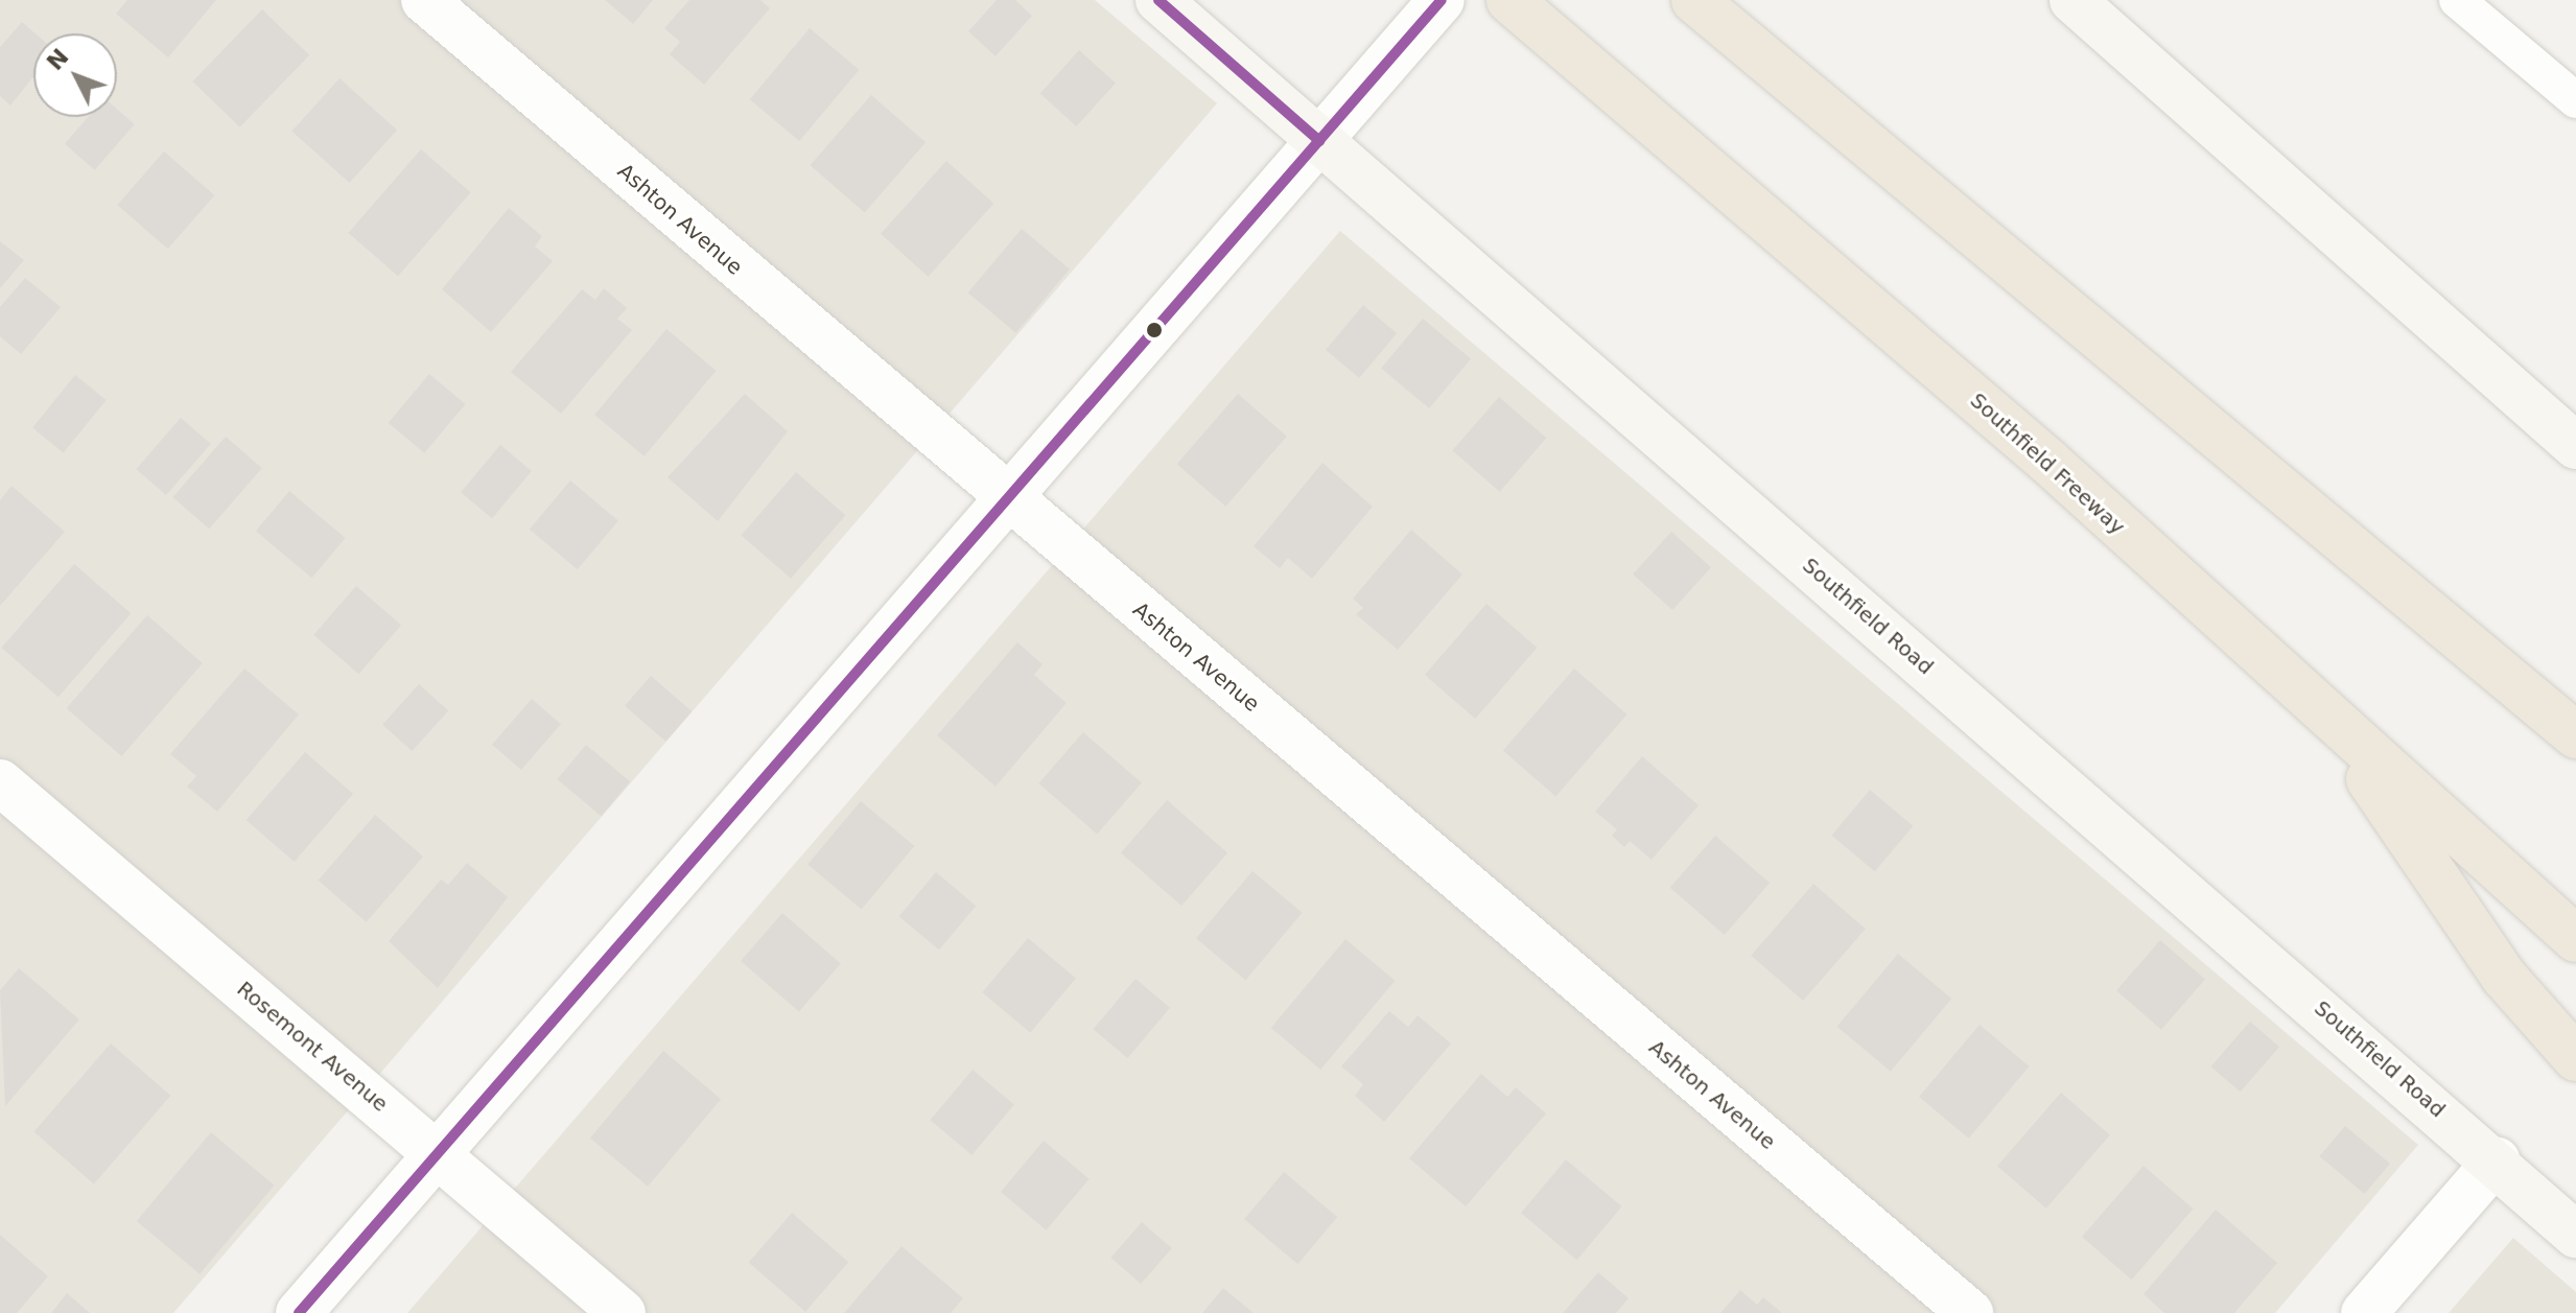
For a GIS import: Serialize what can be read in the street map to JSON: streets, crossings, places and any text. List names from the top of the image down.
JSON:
{
  "streets": {
    "highway": ["Southfield Freeway"],
    "main road": ["Southfield Road"],
    "street": ["Ashton Avenue", "Rosemont Avenue"]
  },
  "north": "top left"
}
